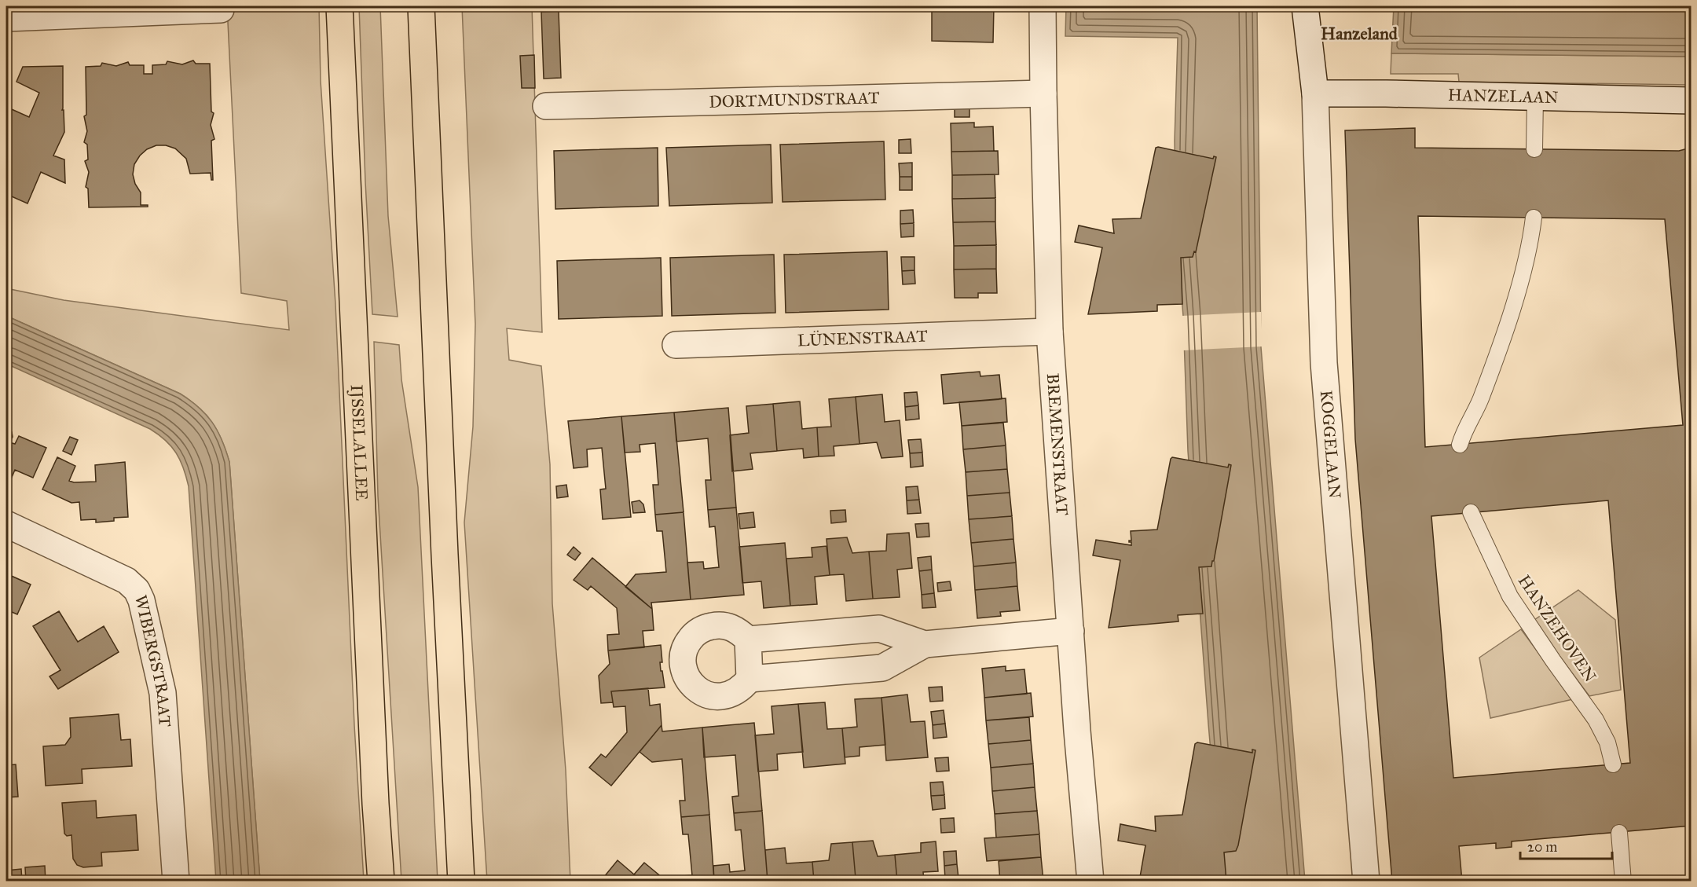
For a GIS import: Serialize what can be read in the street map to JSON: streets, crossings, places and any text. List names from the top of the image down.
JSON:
{
  "streets": {
    "main road": ["IJSSELALLEE"],
    "street": [
      "HANZELAAN",
      "DORTMUNDSTRAAT",
      "LÜNENSTRAAT",
      "BREMENSTRAAT",
      "KOGGELAAN",
      "WIBERGSTRAAT"
    ],
    "lane": ["HANZEHOVEN"]
  },
  "crossings": [
    ["HANZELAAN", "KOGGELAAN"],
    ["DORTMUNDSTRAAT", "BREMENSTRAAT"],
    ["LÜNENSTRAAT", "BREMENSTRAAT"]
  ],
  "districts": ["Hanzeland"],
  "scale_bar": "20 m"
}
